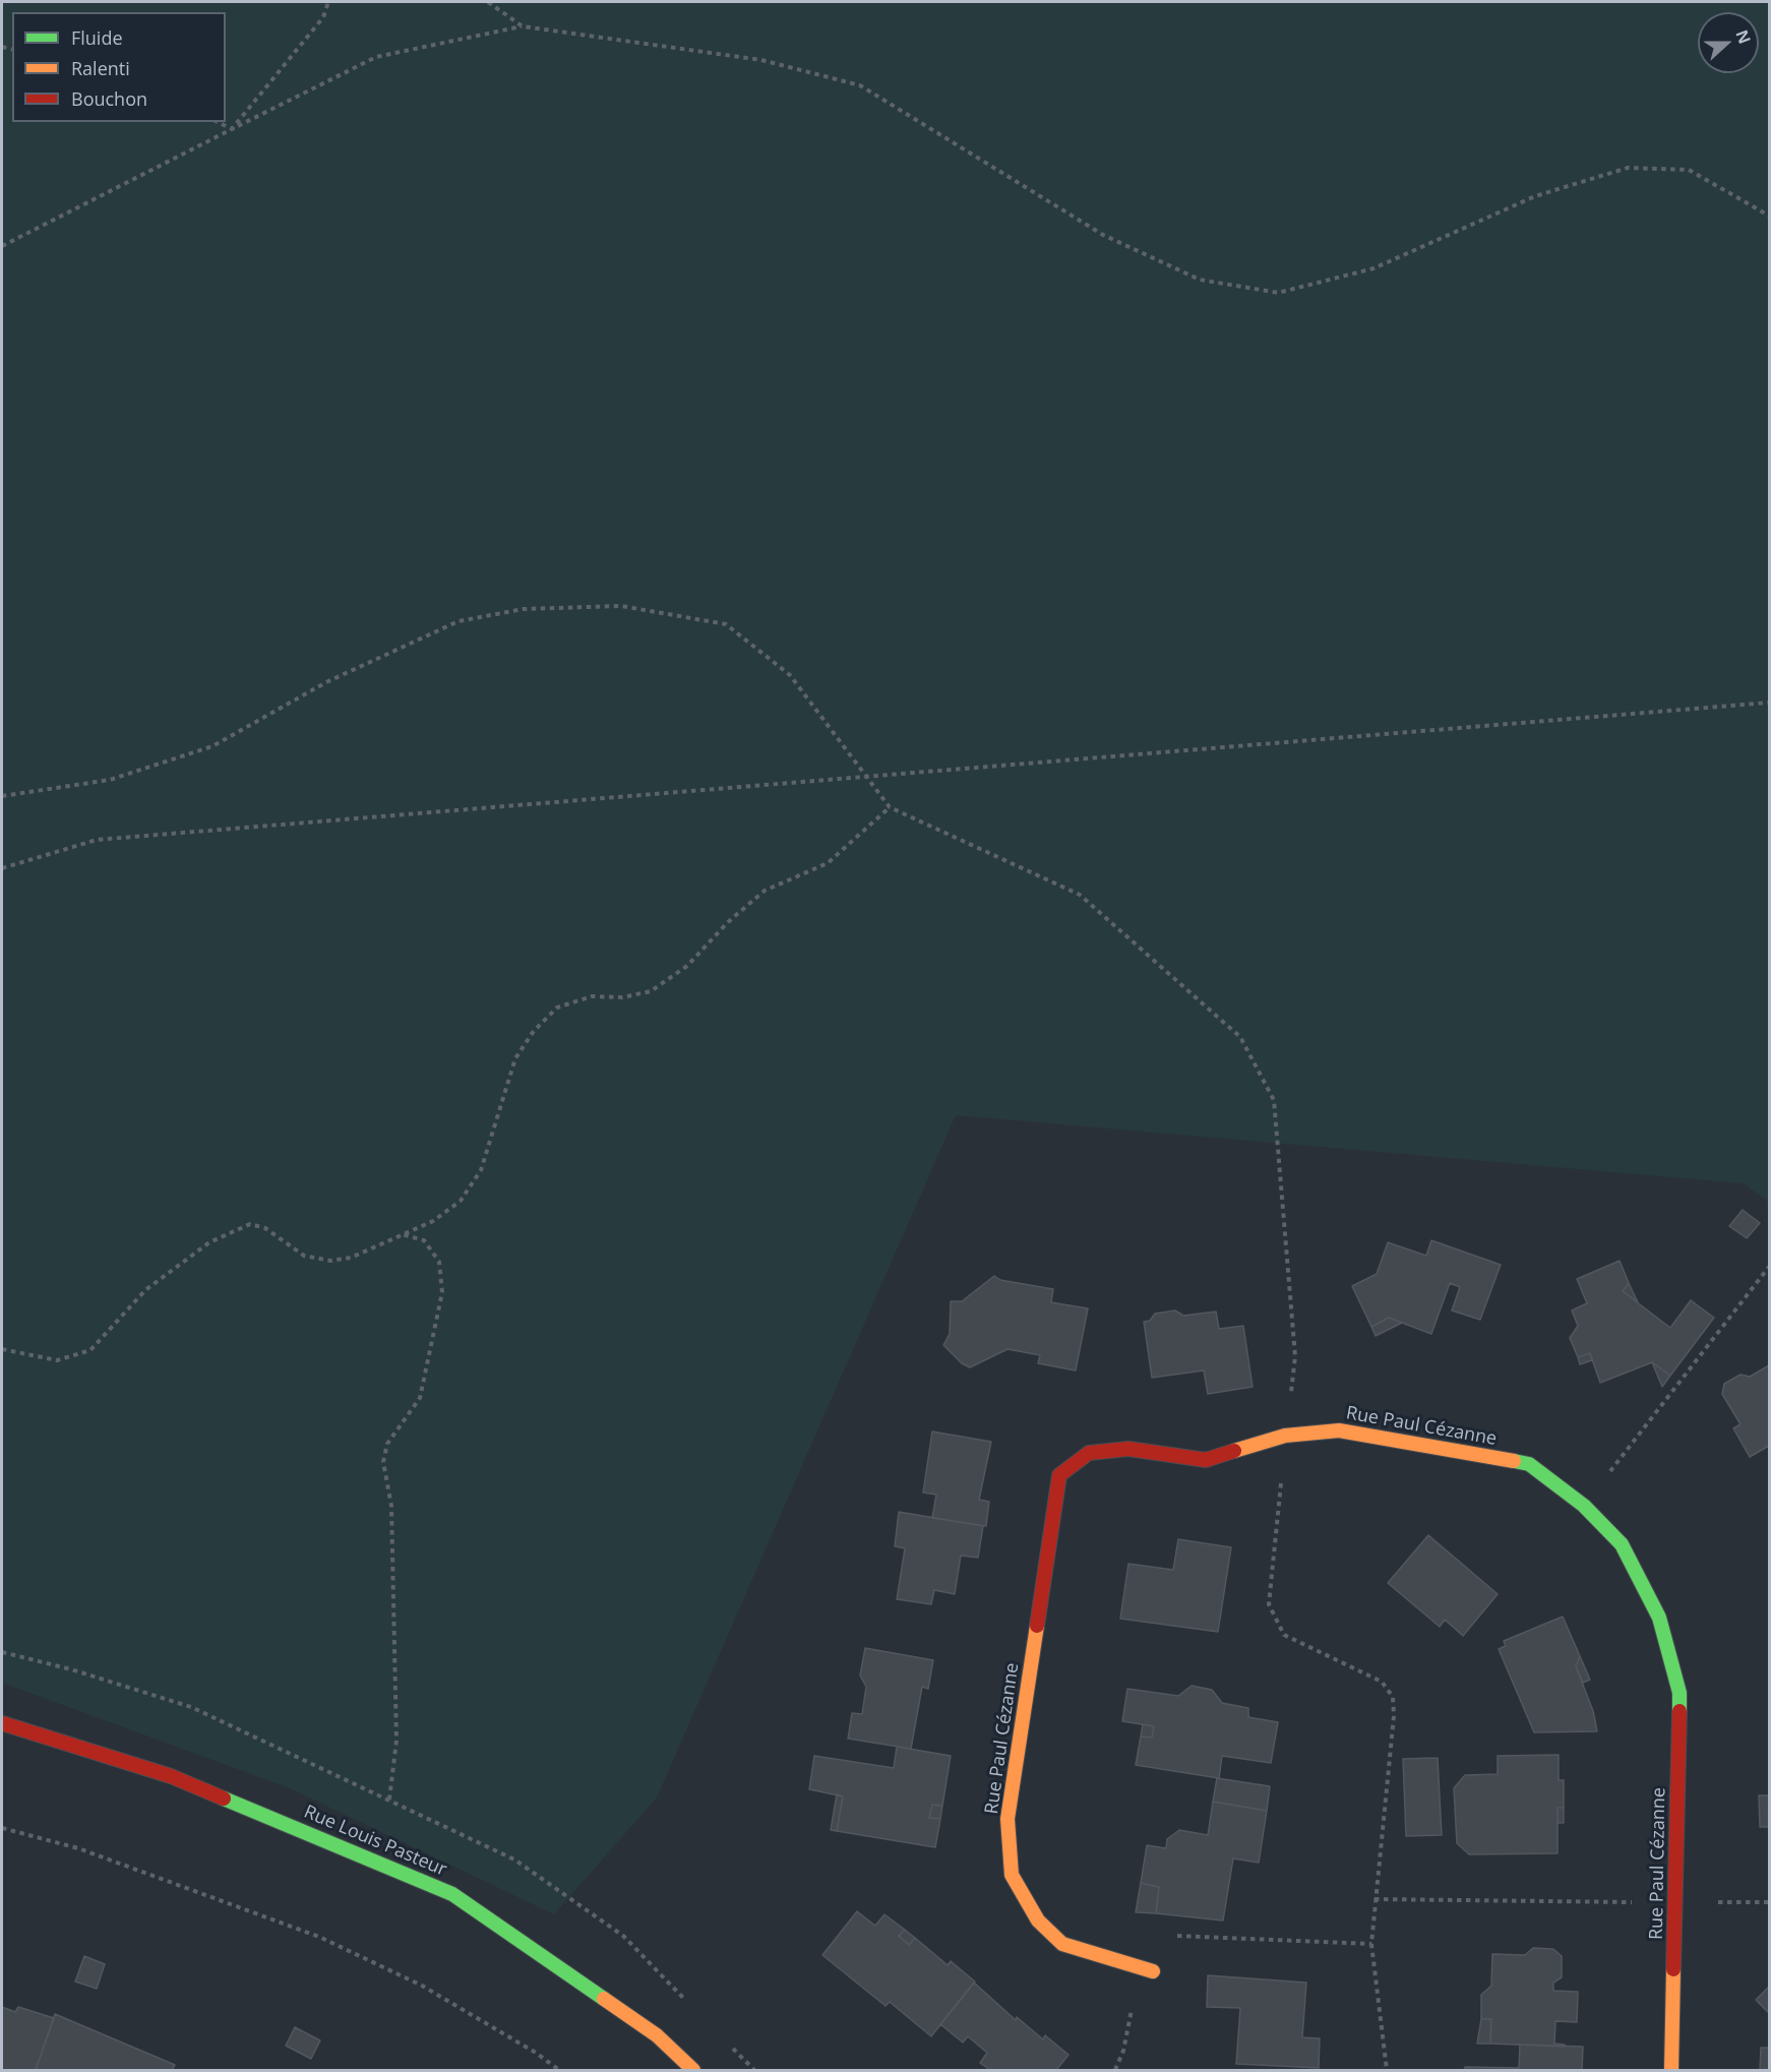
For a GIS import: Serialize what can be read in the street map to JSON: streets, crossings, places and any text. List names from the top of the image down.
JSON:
{
  "streets": {
    "street": ["Rue Paul Cézanne", "Rue Louis Pasteur"]
  },
  "legend": ["Fluide", "Ralenti", "Bouchon"],
  "north": "right"
}
